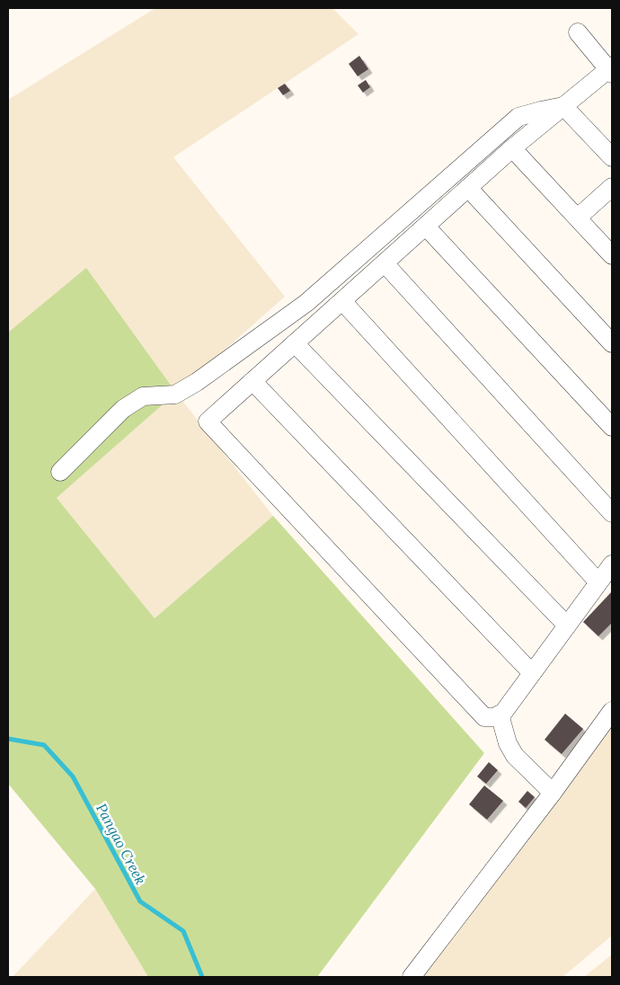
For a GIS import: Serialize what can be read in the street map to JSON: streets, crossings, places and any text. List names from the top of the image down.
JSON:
{
  "water": ["Pangao Creek"]
}
